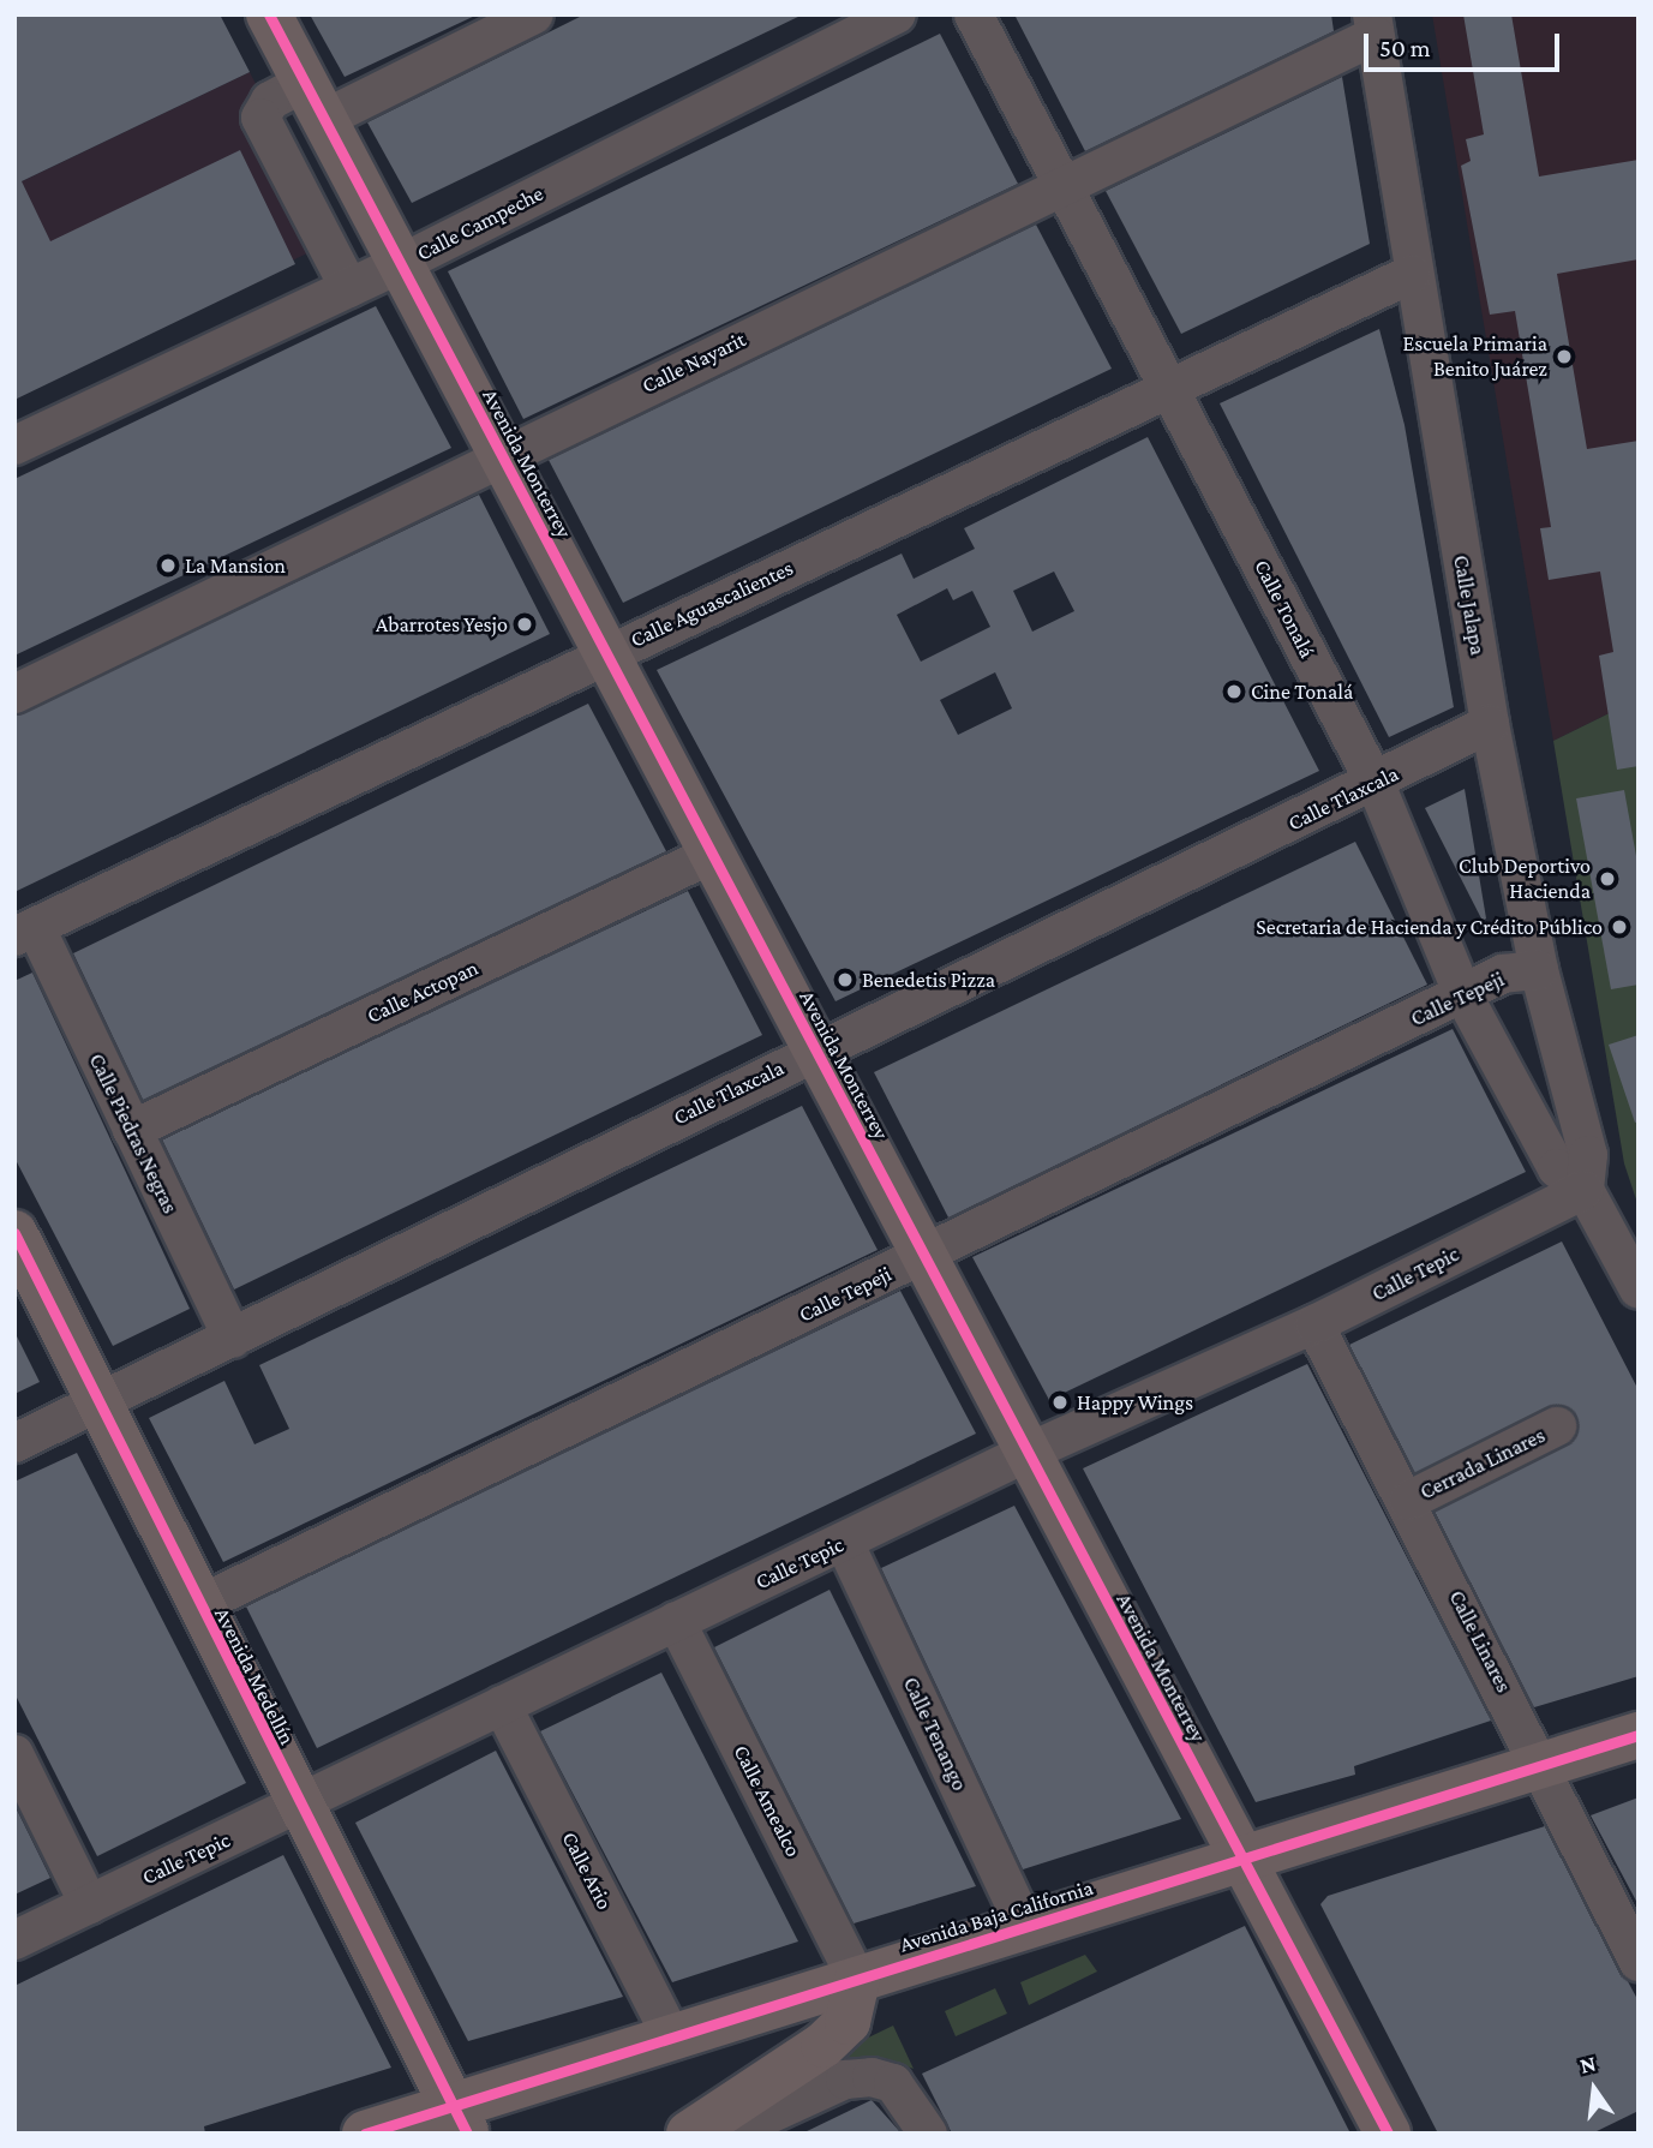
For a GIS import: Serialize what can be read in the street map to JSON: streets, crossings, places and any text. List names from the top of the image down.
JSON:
{
  "streets": {
    "main road": ["Avenida Monterrey", "Avenida Medellín", "Avenida Baja California"],
    "street": [
      "Calle Campeche",
      "Calle Nayarit",
      "Calle Aguascalientes",
      "Calle Jalapa",
      "Calle Tonalá",
      "Calle Tlaxcala",
      "Calle Actopan",
      "Calle Tepeji",
      "Calle Piedras Negras",
      "Calle Tepic",
      "Cerrada Linares",
      "Calle Linares",
      "Calle Tenango",
      "Calle Amealco",
      "Calle Ario"
    ]
  },
  "crossings": [
    ["Calle Campeche", "Avenida Monterrey"],
    ["Calle Nayarit", "Avenida Monterrey"],
    ["Calle Nayarit", "Calle Jalapa"],
    ["Calle Nayarit", "Calle Tonalá"],
    ["Avenida Monterrey", "Calle Aguascalientes"],
    ["Avenida Monterrey", "Calle Tlaxcala"],
    ["Avenida Monterrey", "Calle Actopan"],
    ["Avenida Monterrey", "Calle Tepeji"],
    ["Avenida Monterrey", "Calle Tepic"],
    ["Avenida Monterrey", "Avenida Baja California"],
    ["Calle Aguascalientes", "Calle Jalapa"],
    ["Calle Aguascalientes", "Calle Tonalá"],
    ["Calle Aguascalientes", "Calle Piedras Negras"],
    ["Calle Jalapa", "Calle Tonalá"],
    ["Calle Jalapa", "Calle Tlaxcala"],
    ["Calle Jalapa", "Calle Tepeji"],
    ["Calle Jalapa", "Calle Tepic"],
    ["Calle Tonalá", "Calle Tlaxcala"],
    ["Calle Tonalá", "Calle Tepeji"],
    ["Calle Tonalá", "Calle Tepic"],
    ["Calle Tlaxcala", "Calle Piedras Negras"],
    ["Calle Tlaxcala", "Avenida Medellín"],
    ["Calle Actopan", "Calle Piedras Negras"],
    ["Calle Tepeji", "Avenida Medellín"],
    ["Calle Tepic", "Calle Linares"],
    ["Calle Tepic", "Avenida Medellín"],
    ["Calle Tepic", "Calle Tenango"],
    ["Calle Tepic", "Calle Amealco"],
    ["Calle Tepic", "Calle Ario"],
    ["Cerrada Linares", "Calle Linares"],
    ["Calle Linares", "Avenida Baja California"],
    ["Avenida Medellín", "Avenida Baja California"],
    ["Calle Tenango", "Avenida Baja California"],
    ["Calle Amealco", "Avenida Baja California"],
    ["Calle Ario", "Avenida Baja California"]
  ],
  "places": [
    "Escuela Primaria Benito Juárez",
    "La Mansion",
    "Abarrotes Yesjo",
    "Cine Tonalá",
    "Club Deportivo Hacienda",
    "Secretaria de Hacienda y Crédito Público",
    "Benedetis Pizza",
    "Happy Wings"
  ],
  "scale_bar": "50 m",
  "north": "top"
}
